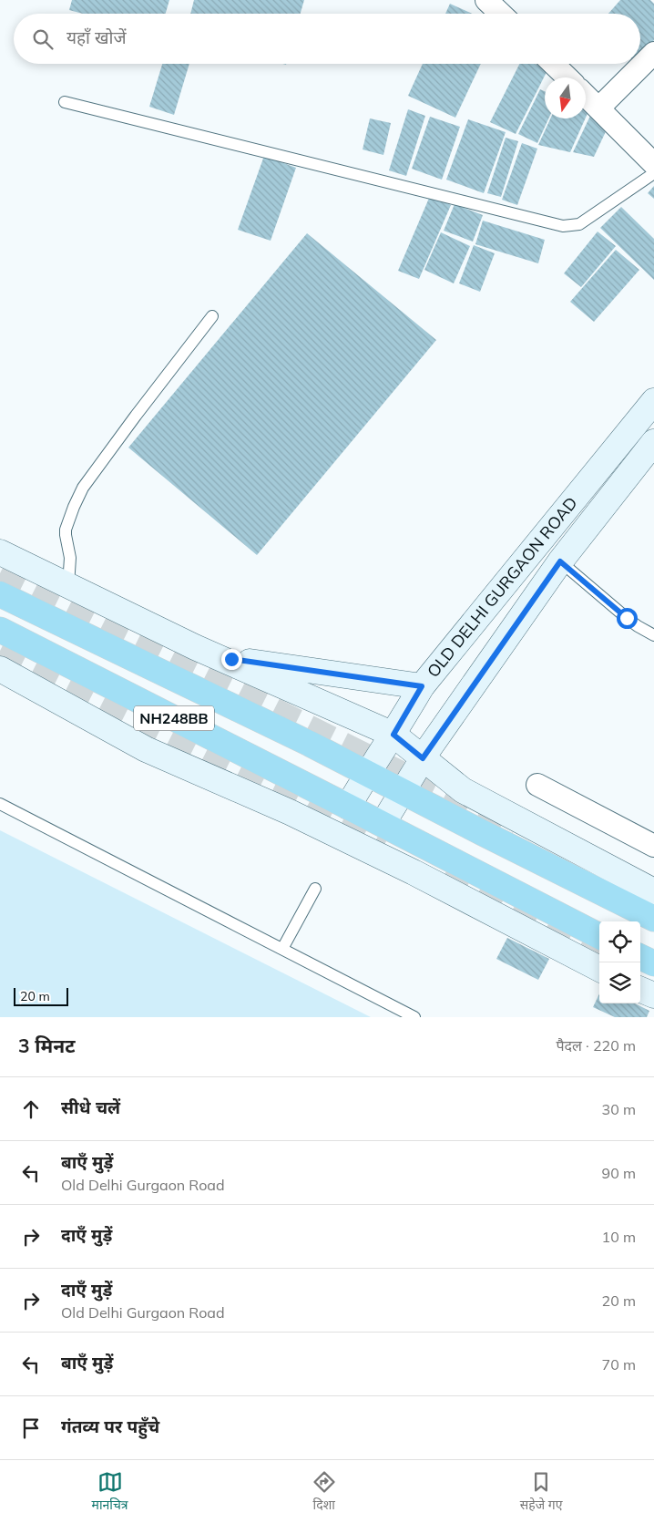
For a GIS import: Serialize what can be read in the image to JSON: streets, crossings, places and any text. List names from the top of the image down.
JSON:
{
  "streets": {
    "highway": ["NH248BB"],
    "street": ["OLD DELHI GURGAON ROAD"]
  },
  "crossings": [
    ["OLD DELHI GURGAON ROAD", "NH248BB"]
  ],
  "scale_bar": "20 m",
  "north": "bottom",
  "page": {
    "search": "यहाँ खोजें",
    "scale": "20 m",
    "heading": ["3 मिनट", "पैदल · 220 m"],
    "list": [
      ["सीधे चलें", "30 m"],
      ["बाएँ मुड़ें", "Old Delhi Gurgaon Road", "90 m"],
      ["दाएँ मुड़ें", "10 m"],
      ["दाएँ मुड़ें", "Old Delhi Gurgaon Road", "20 m"],
      ["बाएँ मुड़ें", "70 m"],
      "गंतव्य पर पहुँचे"
    ],
    "nav": ["मानचित्र", "दिशा", "सहेजे गए"]
  }
}
